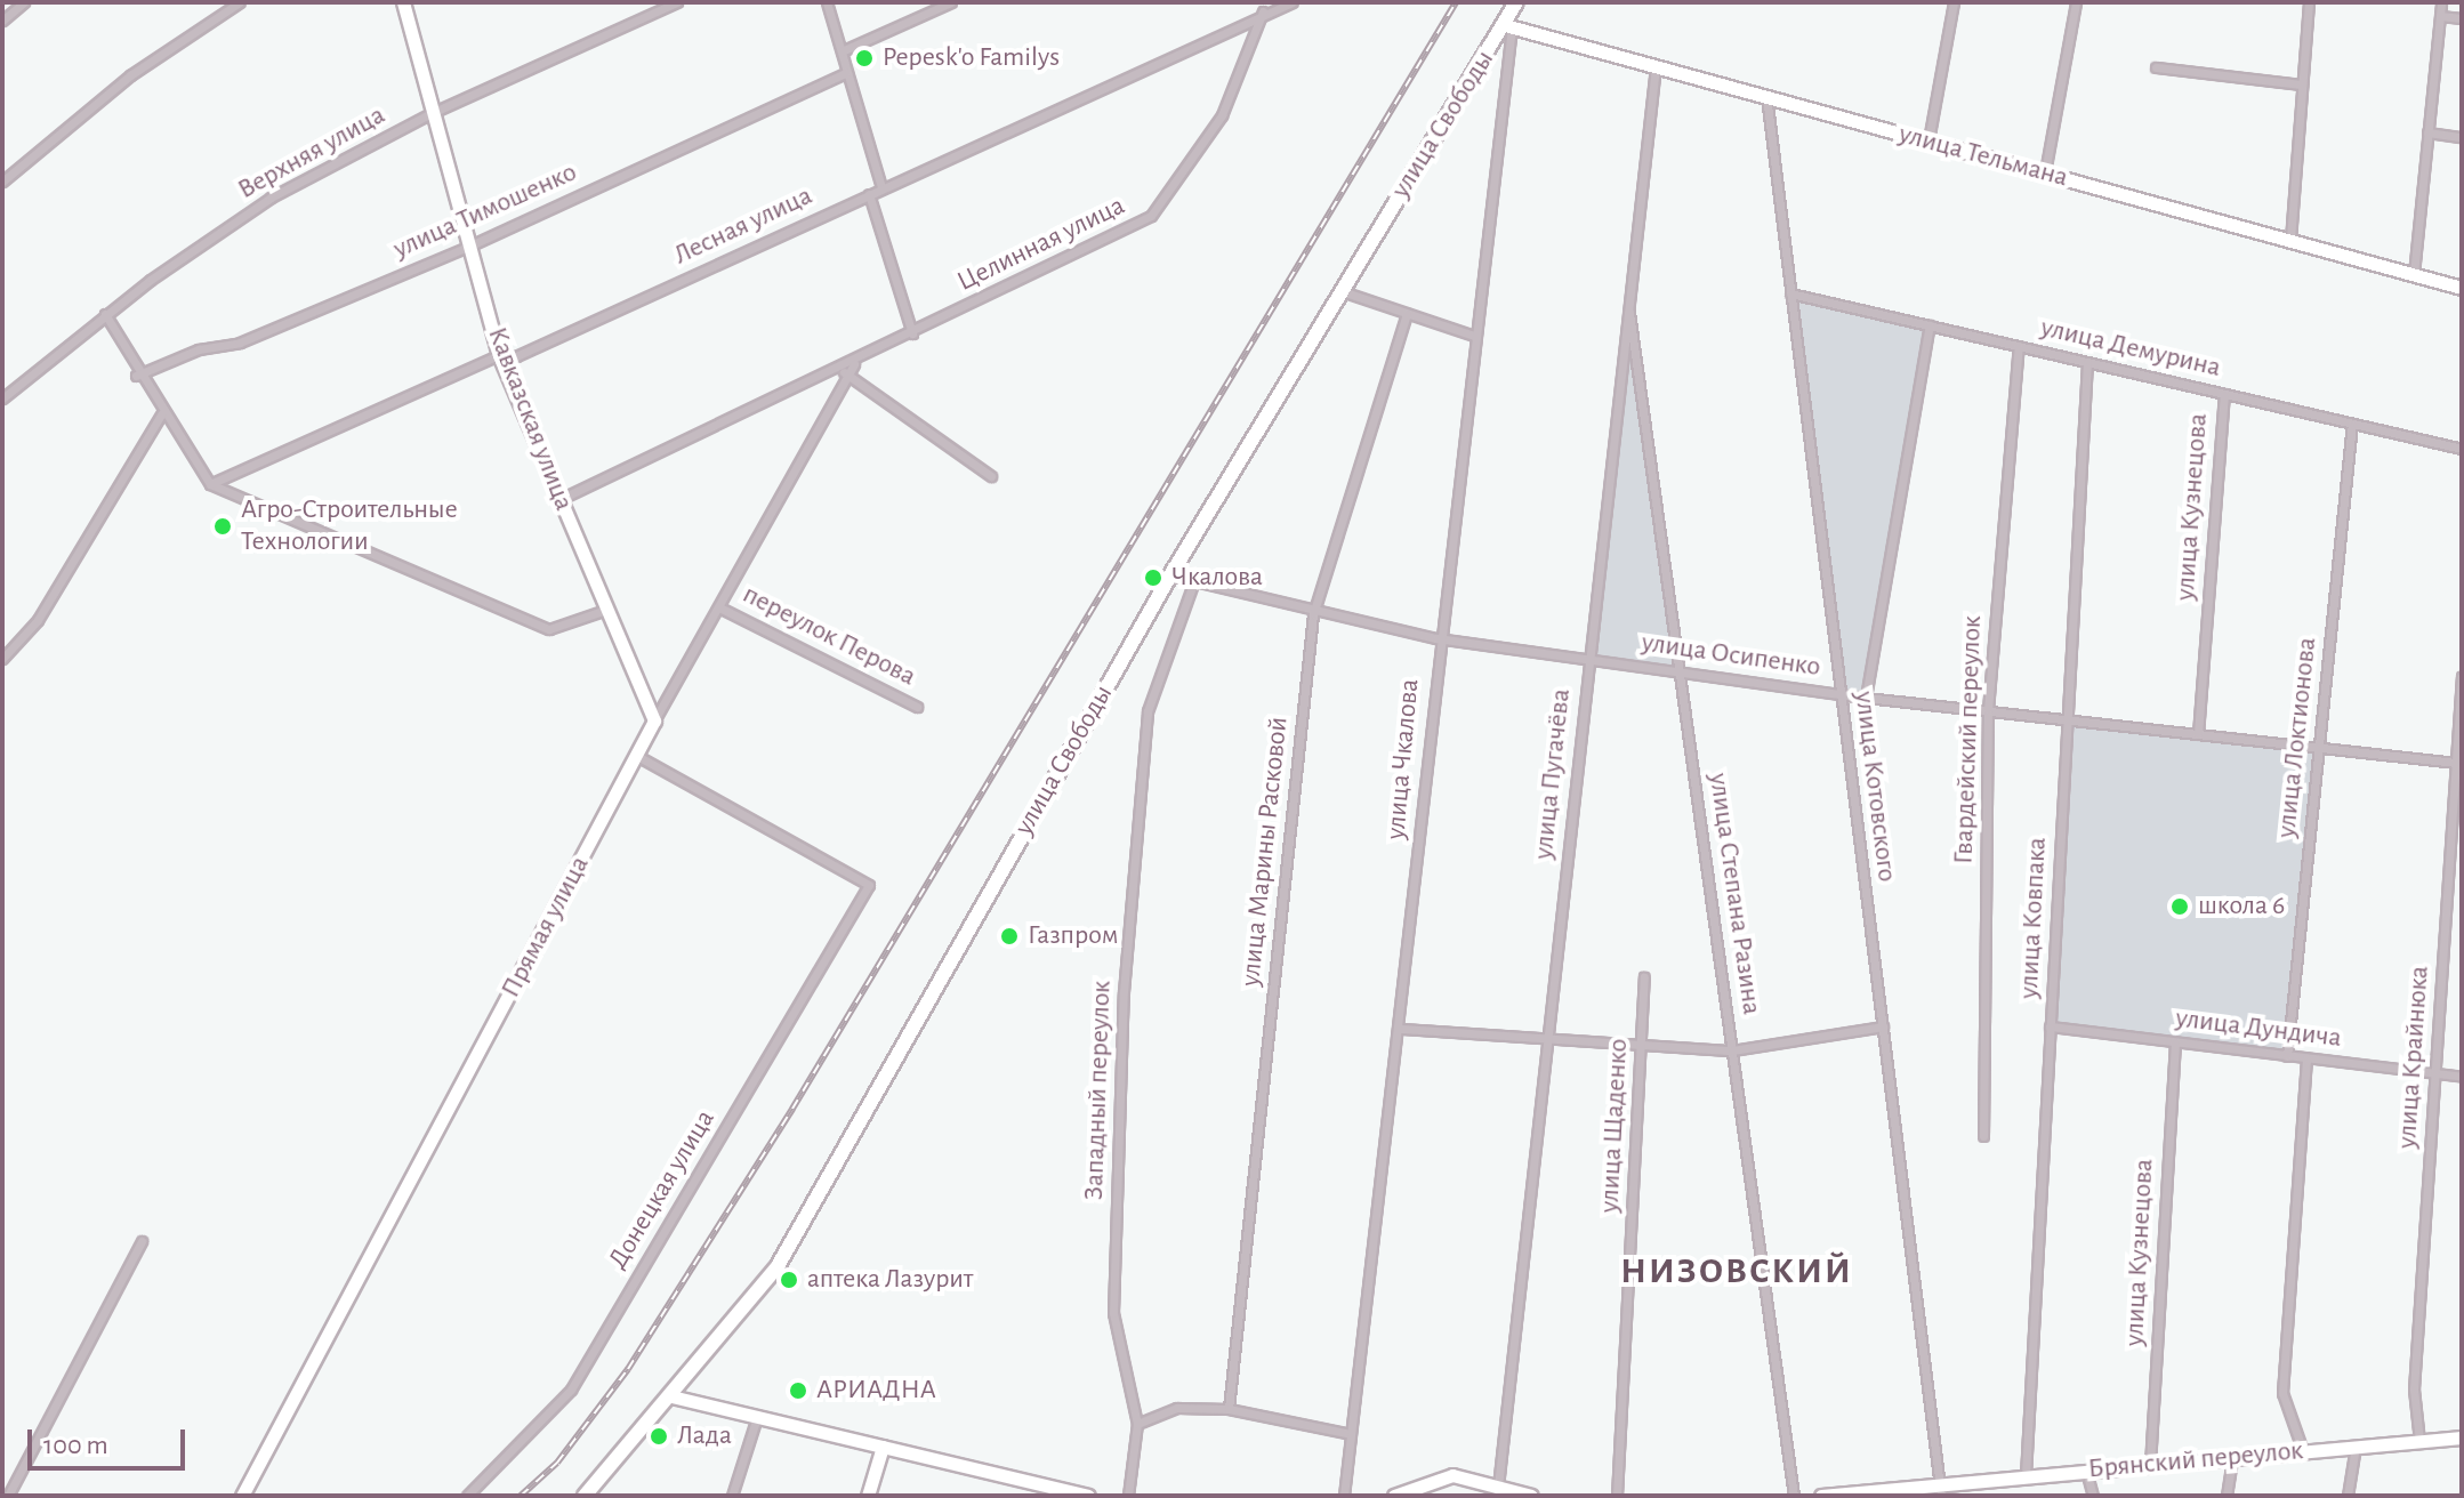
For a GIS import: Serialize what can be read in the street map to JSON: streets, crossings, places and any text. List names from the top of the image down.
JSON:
{
  "streets": {
    "main road": [
      "улица Свободы",
      "улица Тельмана",
      "Кавказская улица",
      "Прямая улица",
      "Брянский переулок"
    ],
    "street": [
      "Верхняя улица",
      "улица Тимошенко",
      "Лесная улица",
      "Целинная улица",
      "улица Демурина",
      "улица Кузнецова",
      "переулок Перова",
      "улица Осипенко",
      "улица Локтионова",
      "Гвардейский переулок",
      "улица Чкалова",
      "улица Пугачёва",
      "улица Котовского",
      "улица Марины Расковой",
      "улица Степана Разина",
      "улица Ковпака",
      "улица Дундича",
      "улица Крайнюка",
      "Западный переулок",
      "улица Щаденко",
      "Донецкая улица"
    ]
  },
  "crossings": [
    ["улица Свободы", "улица Тельмана"],
    ["улица Свободы", "улица Осипенко"],
    ["улица Свободы", "улица Чкалова"],
    ["Верхняя улица", "Кавказская улица"],
    ["улица Тельмана", "улица Чкалова"],
    ["улица Тельмана", "улица Пугачёва"],
    ["улица Тельмана", "улица Котовского"],
    ["улица Тимошенко", "Кавказская улица"],
    ["Лесная улица", "Целинная улица"],
    ["Лесная улица", "Кавказская улица"],
    ["Целинная улица", "Прямая улица"],
    ["улица Демурина", "улица Кузнецова"],
    ["улица Демурина", "улица Локтионова"],
    ["улица Демурина", "Гвардейский переулок"],
    ["улица Демурина", "улица Котовского"],
    ["улица Демурина", "улица Ковпака"],
    ["Кавказская улица", "Прямая улица"],
    ["улица Кузнецова", "улица Осипенко"],
    ["улица Кузнецова", "улица Дундича"],
    ["улица Кузнецова", "Брянский переулок"],
    ["переулок Перова", "Прямая улица"],
    ["улица Осипенко", "улица Локтионова"],
    ["улица Осипенко", "Гвардейский переулок"],
    ["улица Осипенко", "улица Чкалова"],
    ["улица Осипенко", "улица Пугачёва"],
    ["улица Осипенко", "улица Котовского"],
    ["улица Осипенко", "улица Марины Расковой"],
    ["улица Осипенко", "улица Степана Разина"],
    ["улица Осипенко", "улица Ковпака"],
    ["улица Осипенко", "улица Крайнюка"],
    ["улица Осипенко", "Западный переулок"],
    ["улица Локтионова", "улица Дундича"],
    ["улица Пугачёва", "улица Степана Разина"],
    ["улица Котовского", "Брянский переулок"],
    ["улица Ковпака", "улица Дундича"],
    ["улица Ковпака", "Брянский переулок"],
    ["Прямая улица", "Донецкая улица"],
    ["улица Дундича", "улица Крайнюка"],
    ["улица Крайнюка", "Брянский переулок"]
  ],
  "districts": ["НИЗОВСКИЙ"],
  "places": [
    "Pepesk'o Familys",
    "Агро-Строительные Технологии",
    "Чкалова",
    "школа 6",
    "Газпром",
    "аптека Лазурит",
    "АРИАДНА",
    "Лада"
  ],
  "scale_bar": "100 m"
}
